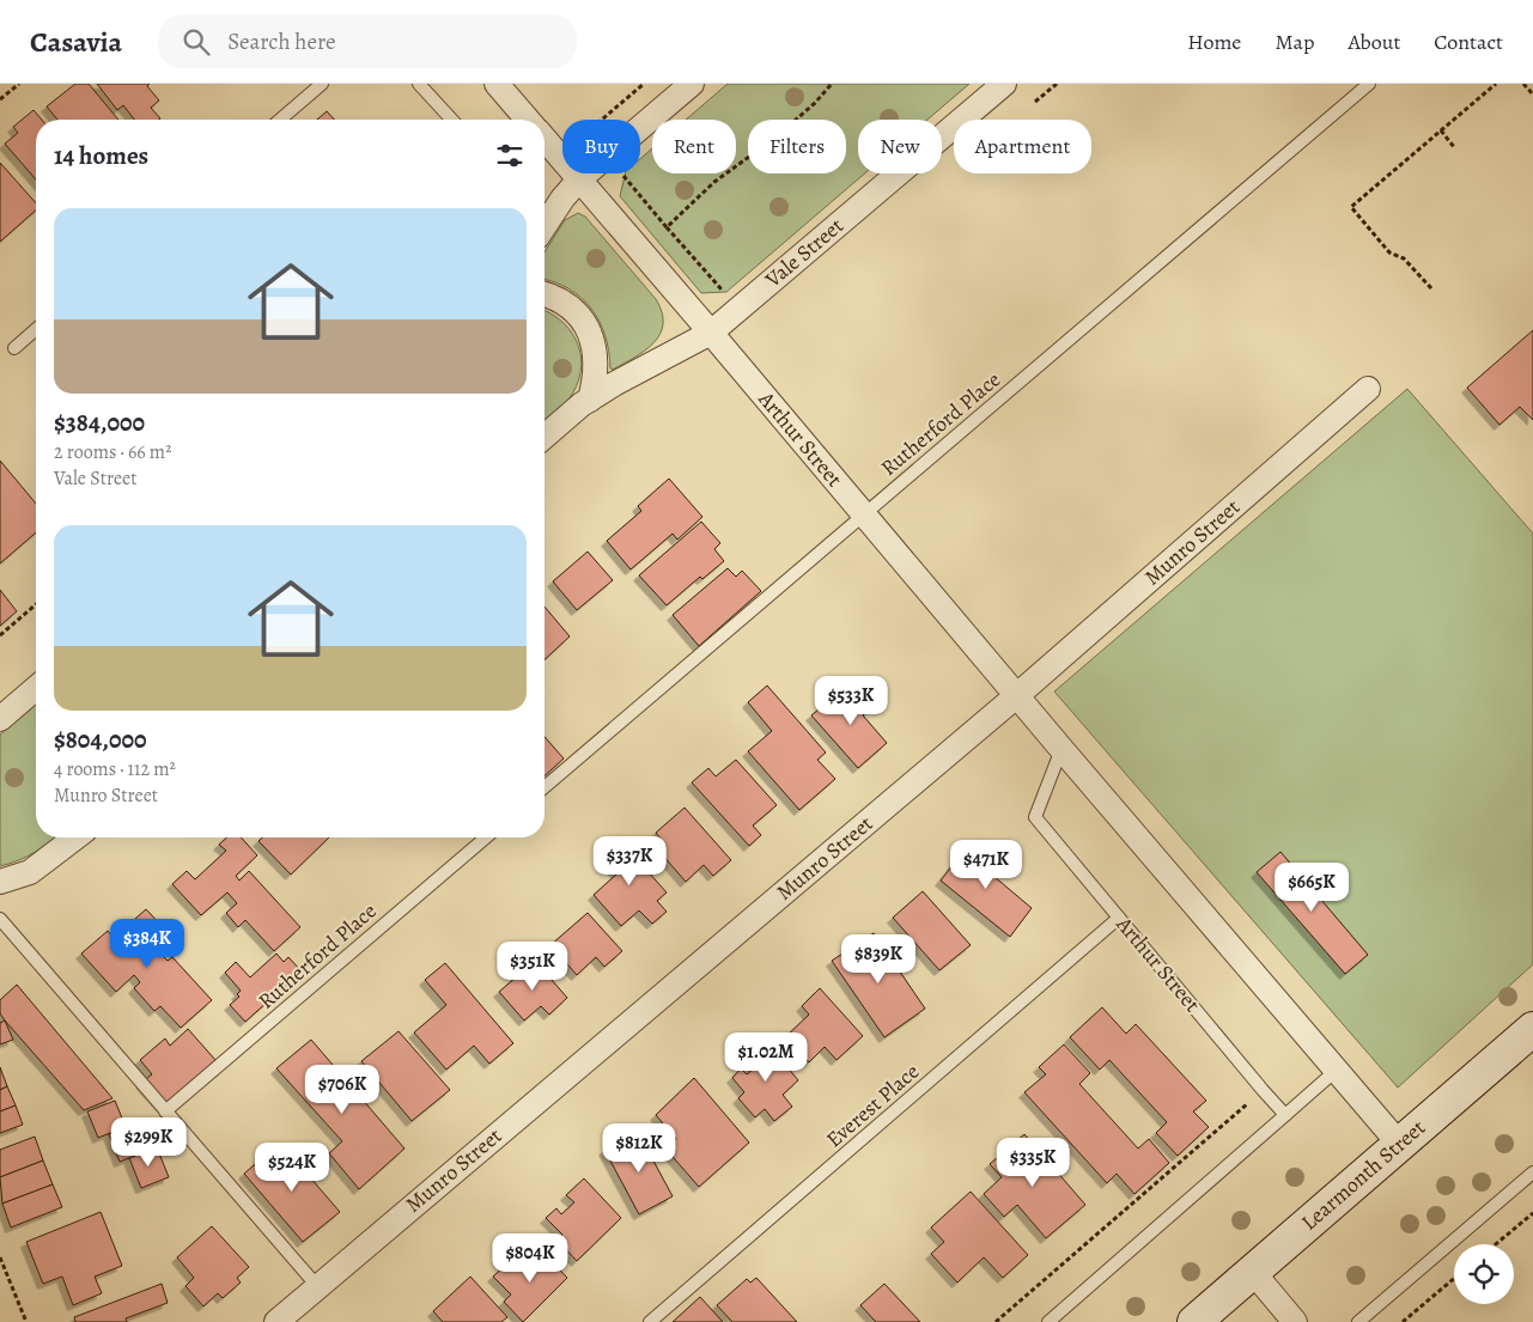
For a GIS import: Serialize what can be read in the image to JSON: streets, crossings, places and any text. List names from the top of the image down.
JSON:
{
  "streets": {
    "street": [
      "Vale Street",
      "Arthur Street",
      "Munro Street",
      "Learmonth Street"
    ],
    "lane": ["Rutherford Place", "Everest Place"]
  },
  "crossings": [
    ["Vale Street", "Arthur Street"],
    ["Rutherford Place", "Arthur Street"],
    ["Arthur Street", "Munro Street"],
    ["Arthur Street", "Everest Place"],
    ["Arthur Street", "Learmonth Street"]
  ],
  "page": {
    "header": "Casavia",
    "search": "Search here",
    "nav": [
      "Home",
      "Map",
      "About",
      "Contact"
    ],
    "chip": [
      "Buy",
      "Rent",
      "Filters",
      "New",
      "Apartment"
    ],
    "heading": "14 homes",
    "list": [
      {
        "name": "$384,000",
        "note": "2 rooms · 66 m² · Vale Street"
      },
      {
        "name": "$804,000",
        "note": "4 rooms · 112 m² · Munro Street"
      }
    ],
    "price": [
      "$533K",
      "$337K",
      "$471K",
      "$665K",
      "$384K",
      "$839K",
      "$351K",
      "$1.02M",
      "$706K",
      "$299K",
      "$812K",
      "$335K",
      "$524K",
      "$804K"
    ]
  }
}
